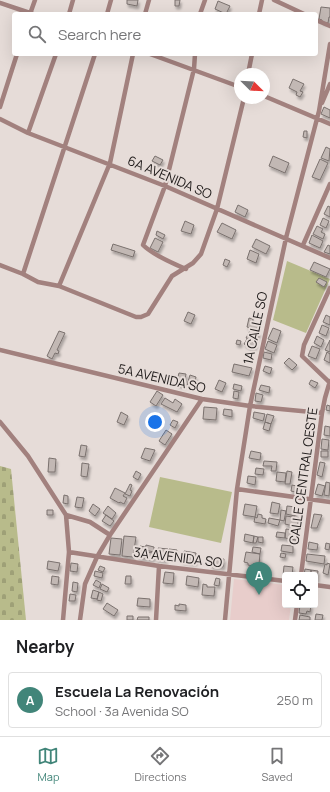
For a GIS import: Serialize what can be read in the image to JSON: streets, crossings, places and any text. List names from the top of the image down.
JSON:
{
  "streets": {
    "street": [
      "6A AVENIDA SO",
      "1A CALLE SO",
      "5A AVENIDA SO",
      "CALLE CENTRAL OESTE",
      "3A AVENIDA SO"
    ]
  },
  "crossings": [
    ["6A AVENIDA SO", "1A CALLE SO"],
    ["1A CALLE SO", "5A AVENIDA SO"],
    ["1A CALLE SO", "3A AVENIDA SO"],
    ["5A AVENIDA SO", "CALLE CENTRAL OESTE"]
  ],
  "north": "bottom right",
  "page": {
    "search": "Search here",
    "pins": "A",
    "heading": "Nearby",
    "list": [
      {
        "mark": "A",
        "name": "Escuela La Renovación",
        "note": "School · 3a Avenida SO",
        "value": "250 m"
      }
    ],
    "nav": ["Map", "Directions", "Saved"]
  }
}
